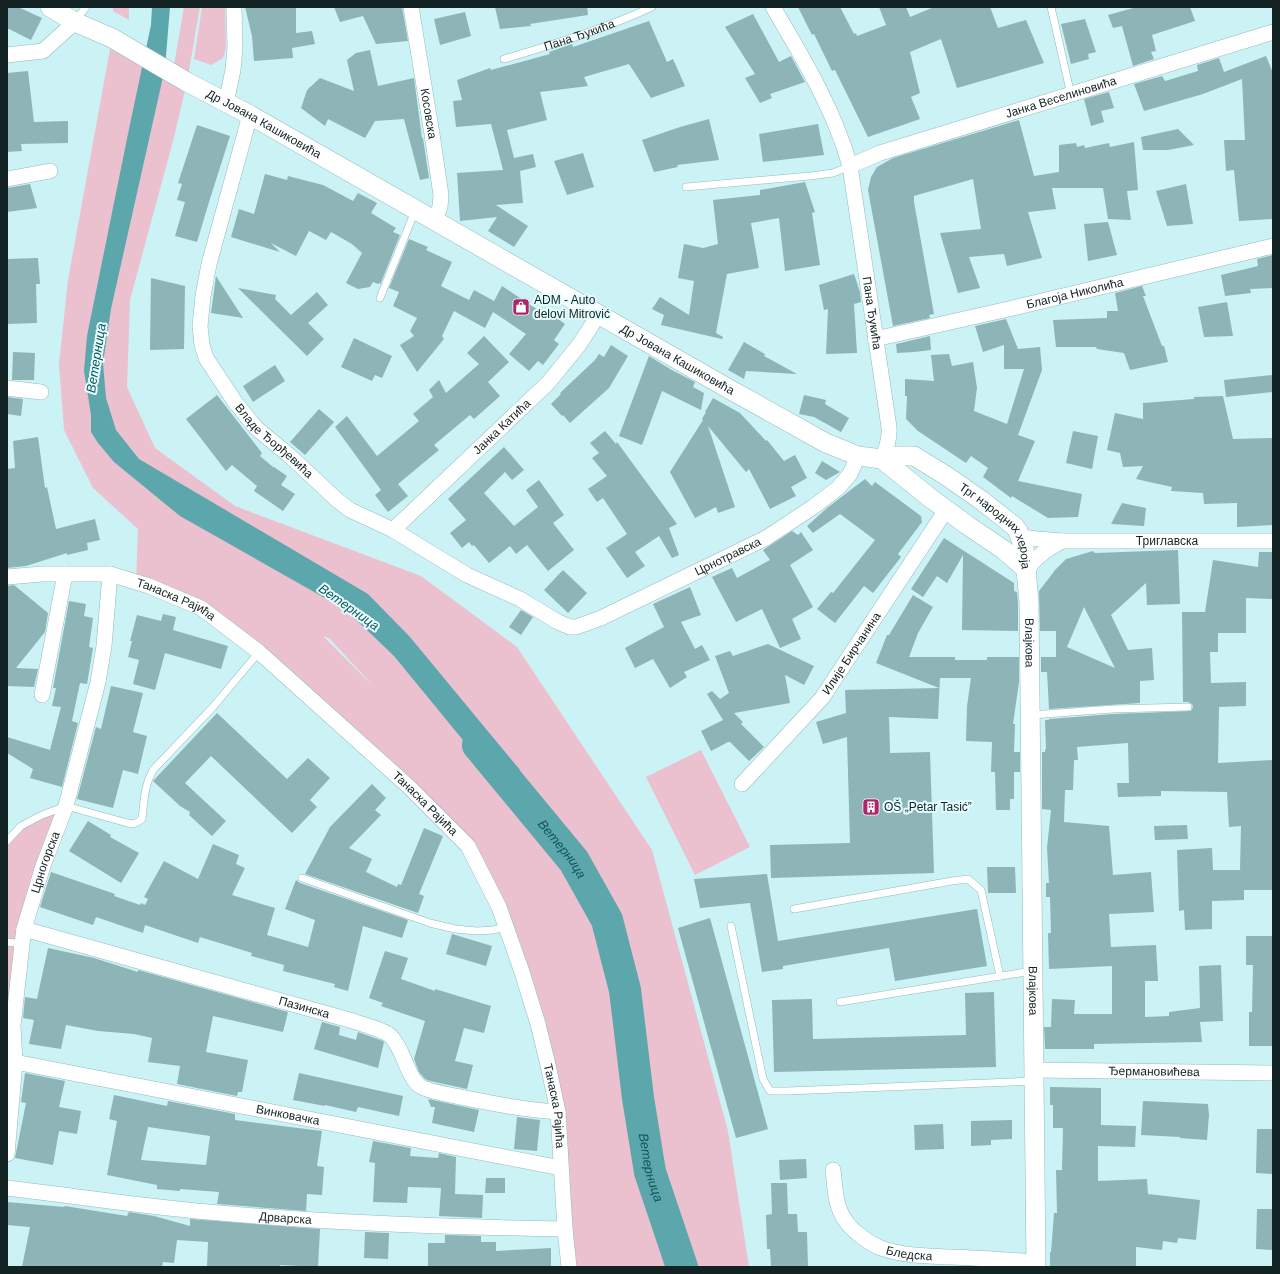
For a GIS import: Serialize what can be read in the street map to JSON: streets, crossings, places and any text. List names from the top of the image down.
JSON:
{
  "streets": {
    "street": [
      "Пана Ђукића",
      "Јанка Веселиновића",
      "Косовска",
      "Др Јована Кашиковића",
      "Благоја Николића",
      "Јанка Катића",
      "Владе Ђорђевића",
      "Трг народних хероја",
      "Триглавска",
      "Црнотравска",
      "Танаска Рајића",
      "Влајкова",
      "Илије Бирчанина",
      "Црногорска",
      "Пазинска",
      "Ђермановићева",
      "Винковачка",
      "Дрварска",
      "Бледска"
    ]
  },
  "crossings": [
    ["Пана Ђукића", "Јанка Веселиновића"],
    ["Пана Ђукића", "Др Јована Кашиковића"],
    ["Пана Ђукића", "Благоја Николића"],
    ["Пана Ђукића", "Трг народних хероја"],
    ["Косовска", "Др Јована Кашиковића"],
    ["Др Јована Кашиковића", "Јанка Катића"],
    ["Др Јована Кашиковића", "Владе Ђорђевића"],
    ["Др Јована Кашиковића", "Трг народних хероја"],
    ["Др Јована Кашиковића", "Црнотравска"],
    ["Јанка Катића", "Владе Ђорђевића"],
    ["Владе Ђорђевића", "Црнотравска"],
    ["Трг народних хероја", "Триглавска"],
    ["Трг народних хероја", "Влајкова"],
    ["Трг народних хероја", "Илије Бирчанина"],
    ["Танаска Рајића", "Црногорска"],
    ["Танаска Рајића", "Пазинска"],
    ["Танаска Рајића", "Винковачка"],
    ["Танаска Рајића", "Дрварска"],
    ["Влајкова", "Ђермановићева"],
    ["Влајкова", "Бледска"],
    ["Црногорска", "Пазинска"],
    ["Црногорска", "Винковачка"]
  ],
  "water": ["Ветерница"],
  "places": {
    "shop": ["ADM - Auto delovi Mitrović"],
    "building": ["OŠ „Petar Tasić”"]
  }
}
